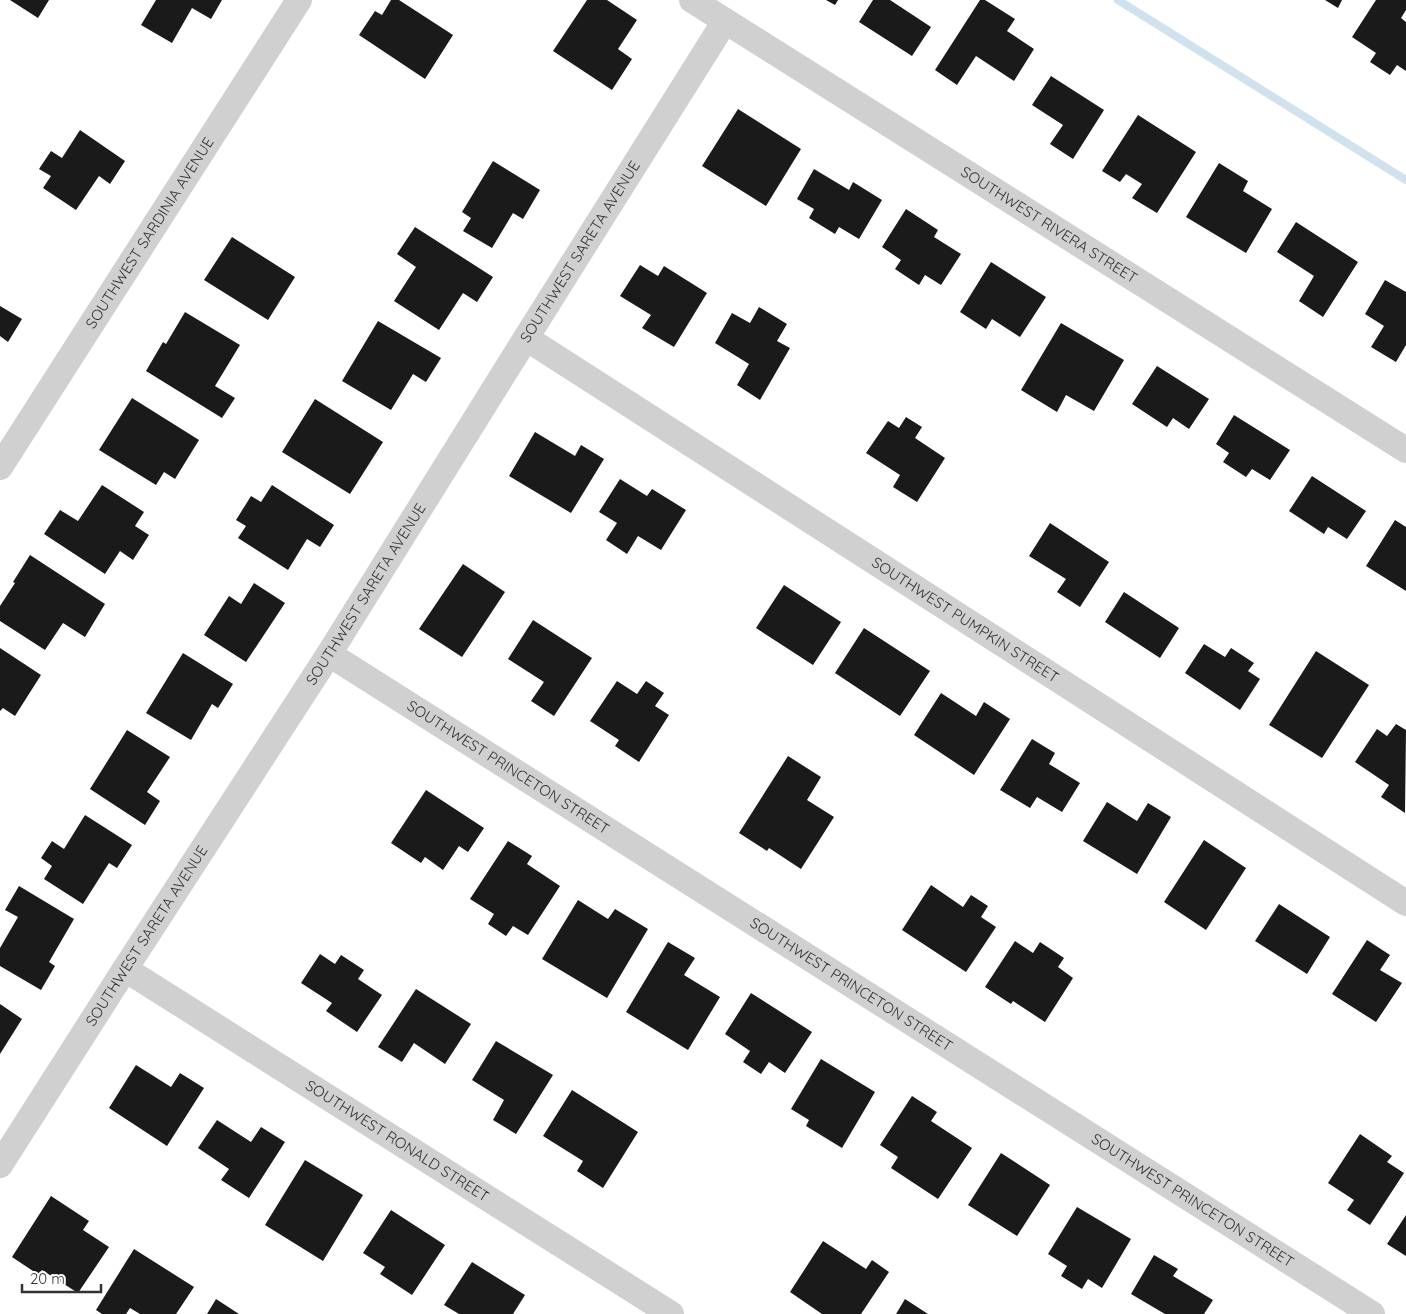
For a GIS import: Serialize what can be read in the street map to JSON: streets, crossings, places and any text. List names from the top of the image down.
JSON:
{
  "streets": {
    "street": [
      "SOUTHWEST RIVERA STREET",
      "SOUTHWEST SARDINIA AVENUE",
      "SOUTHWEST SARETA AVENUE",
      "SOUTHWEST PUMPKIN STREET",
      "SOUTHWEST PRINCETON STREET",
      "SOUTHWEST RONALD STREET"
    ]
  },
  "crossings": [
    ["SOUTHWEST RIVERA STREET", "SOUTHWEST SARETA AVENUE"],
    ["SOUTHWEST SARETA AVENUE", "SOUTHWEST PUMPKIN STREET"],
    ["SOUTHWEST SARETA AVENUE", "SOUTHWEST PRINCETON STREET"],
    ["SOUTHWEST SARETA AVENUE", "SOUTHWEST RONALD STREET"]
  ],
  "scale_bar": "20 m"
}
